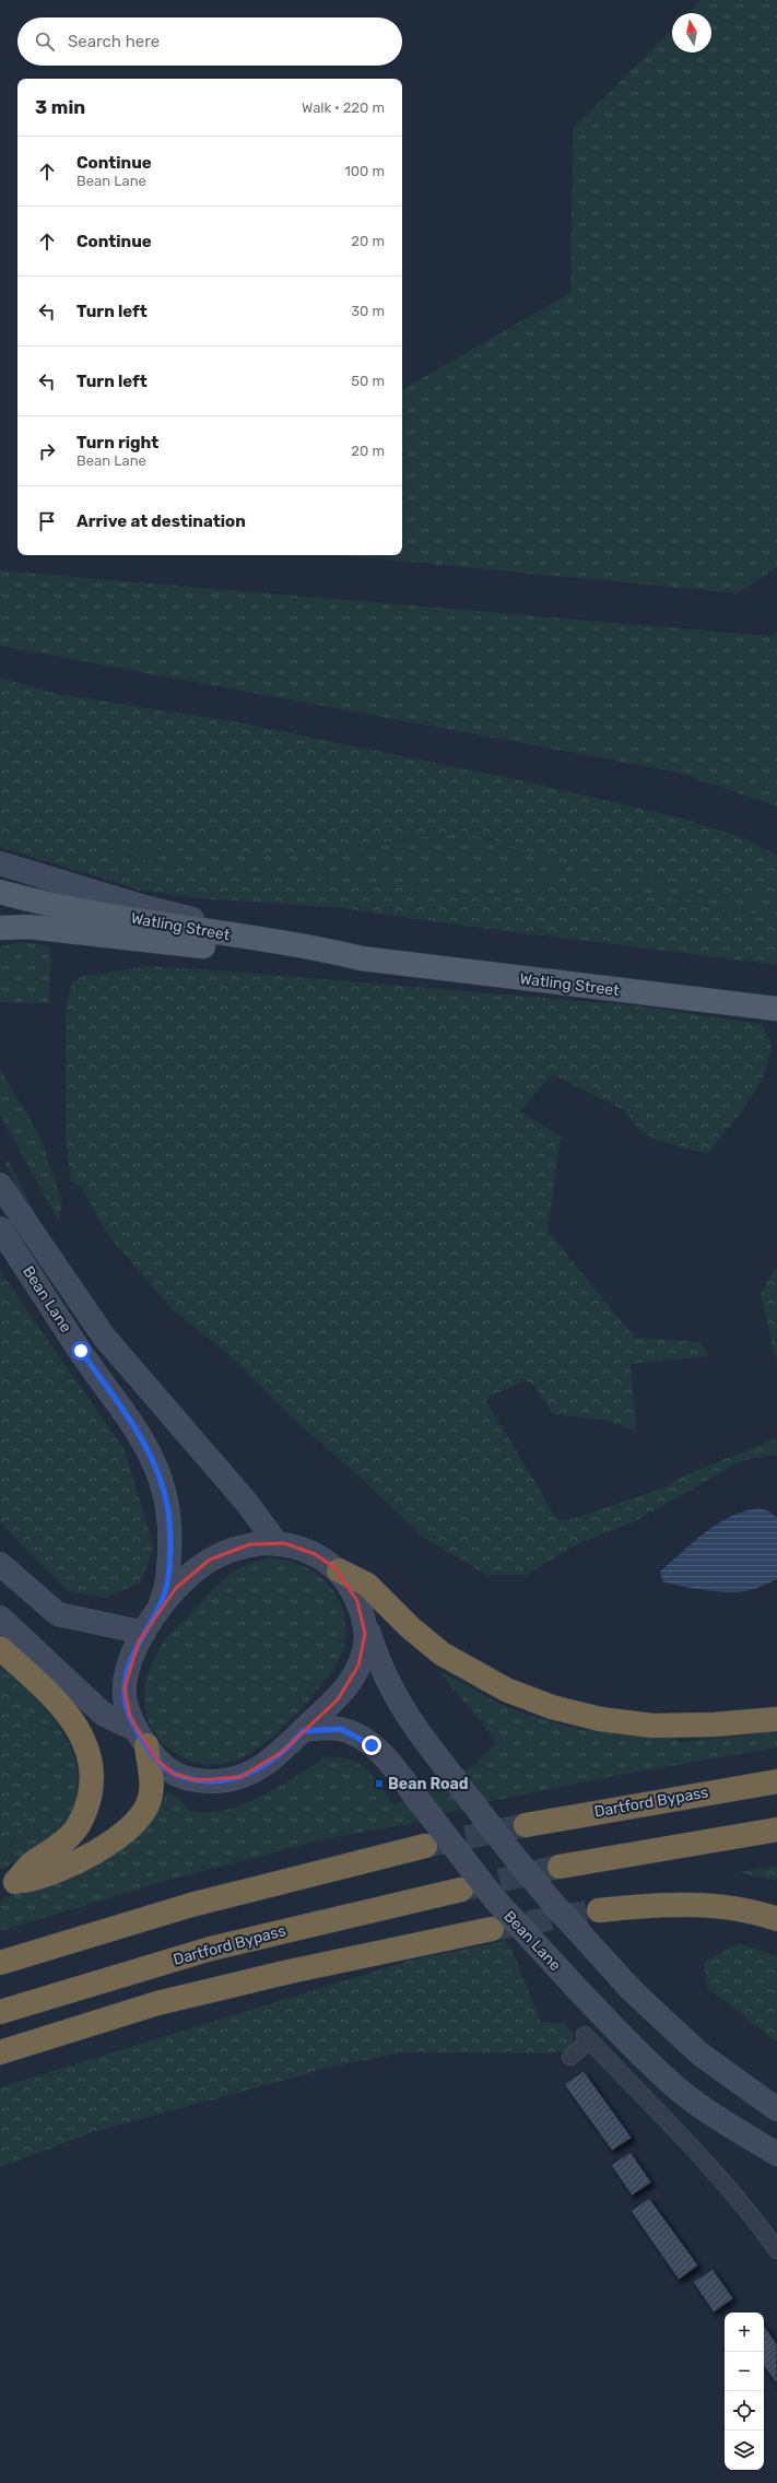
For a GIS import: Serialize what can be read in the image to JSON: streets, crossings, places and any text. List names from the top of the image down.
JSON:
{
  "streets": {
    "highway": ["Dartford Bypass"],
    "main road": ["Watling Street", "Bean Lane"]
  },
  "places": {
    "transit": ["Bean Road"]
  },
  "north": "top",
  "page": {
    "search": "Search here",
    "heading": ["3 min", "Walk · 220 m"],
    "list": [
      ["Continue", "Bean Lane", "100 m"],
      ["Continue", "20 m"],
      ["Turn left", "30 m"],
      ["Turn left", "50 m"],
      ["Turn right", "Bean Lane", "20 m"],
      "Arrive at destination"
    ],
    "map_buttons": ["+", "−"]
  }
}
